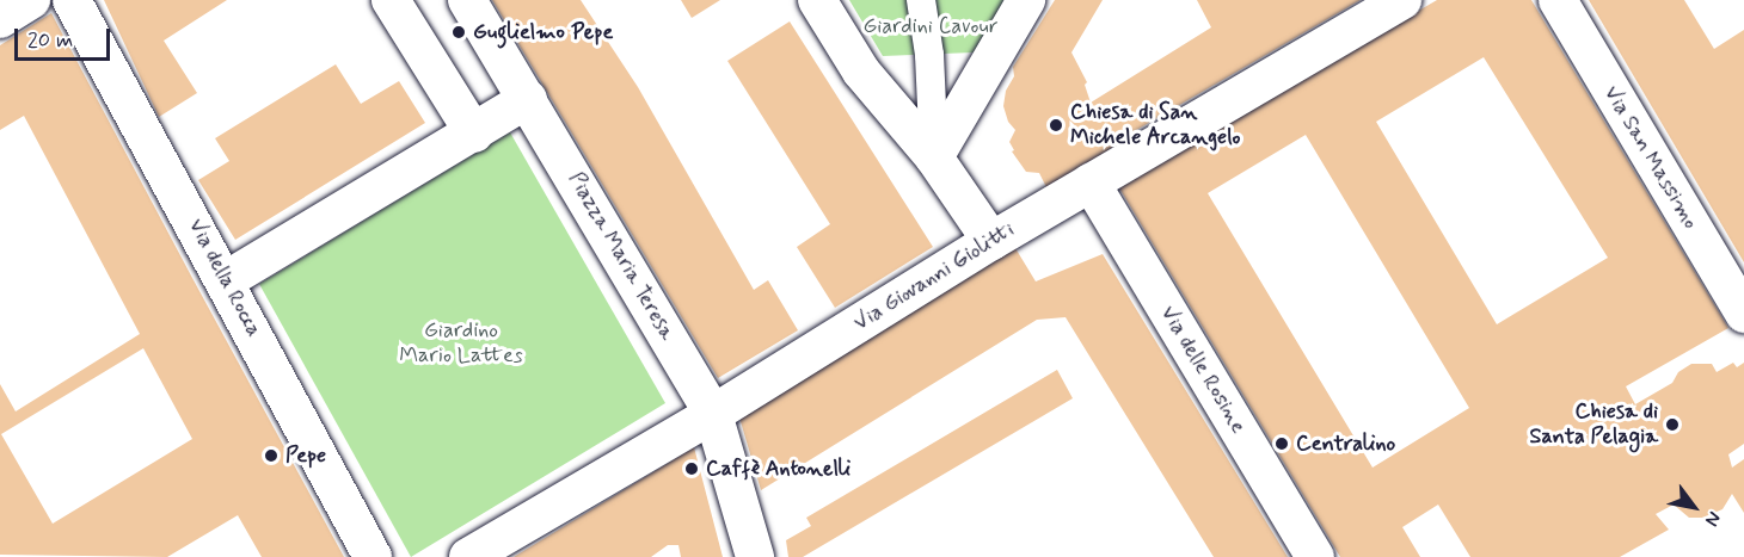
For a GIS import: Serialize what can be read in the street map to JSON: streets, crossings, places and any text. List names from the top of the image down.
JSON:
{
  "streets": {
    "street": [
      "Via San Massimo",
      "Piazza Maria Teresa",
      "Via Giovanni Giolitti",
      "Via della Rocca",
      "Via delle Rosine"
    ]
  },
  "crossings": [
    ["Piazza Maria Teresa", "Via Giovanni Giolitti"],
    ["Via Giovanni Giolitti", "Via delle Rosine"]
  ],
  "parks": ["Giardini Cavour", "Giardino Mario Lattes"],
  "places": [
    "Guglielmo Pepe",
    "Chiesa di San Michele Arcangelo",
    "Chiesa di Santa Pelagia",
    "Centralino",
    "Pepe",
    "Caffè Antonelli"
  ],
  "scale_bar": "20 m",
  "north": "bottom right"
}
